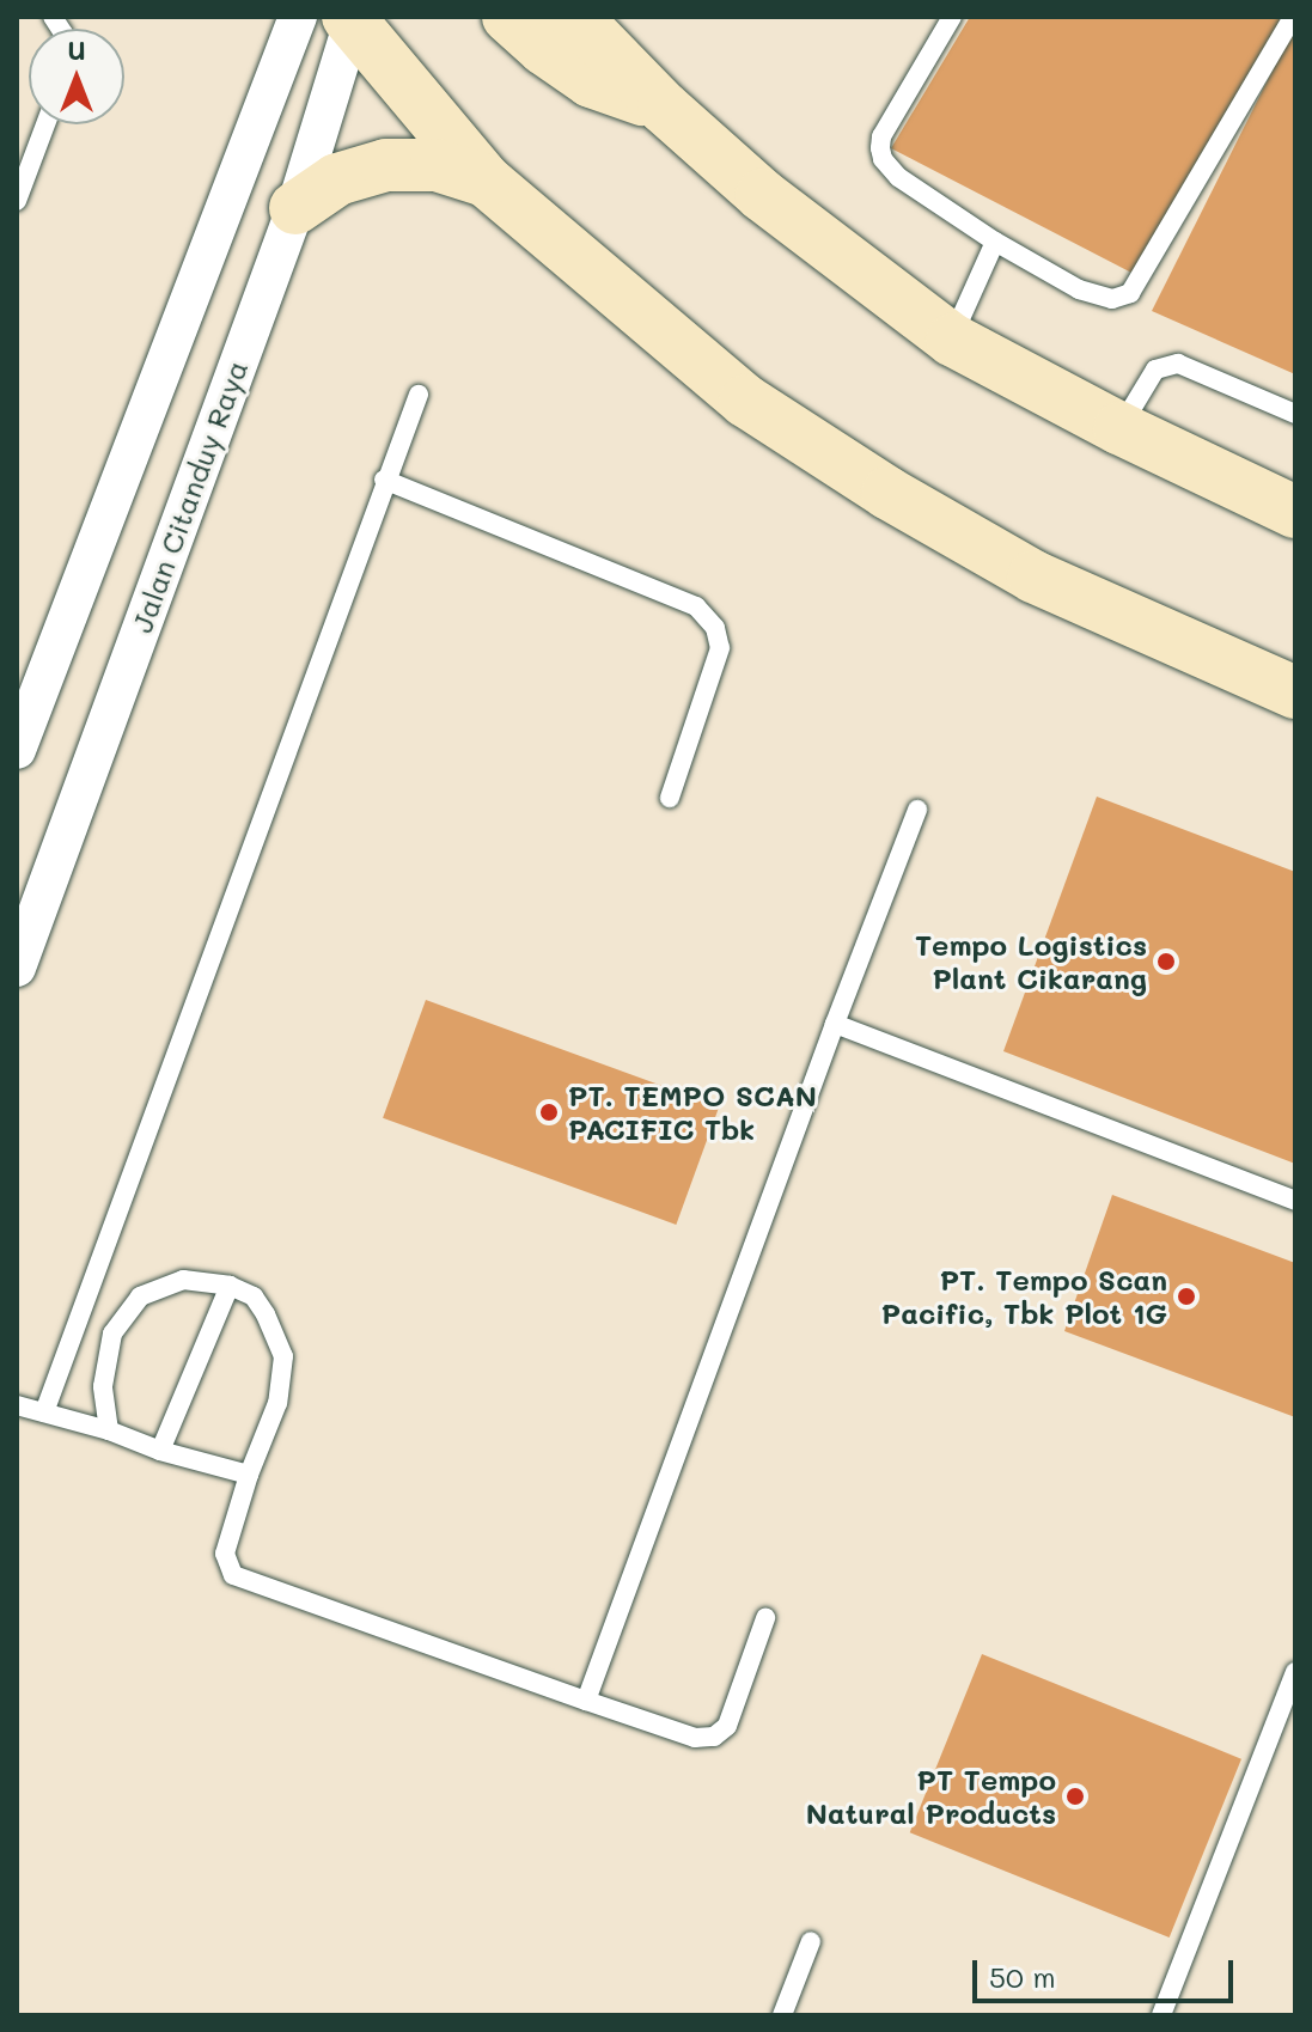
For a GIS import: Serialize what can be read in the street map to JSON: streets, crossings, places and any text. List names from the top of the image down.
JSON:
{
  "streets": {
    "street": ["Jalan Citanduy Raya"]
  },
  "places": [
    "Tempo Logistics Plant Cikarang",
    "PT. TEMPO SCAN PACIFIC Tbk",
    "PT. Tempo Scan Pacific, Tbk Plot 1G",
    "PT Tempo Natural Products"
  ],
  "scale_bar": "50 m",
  "north": "top"
}
